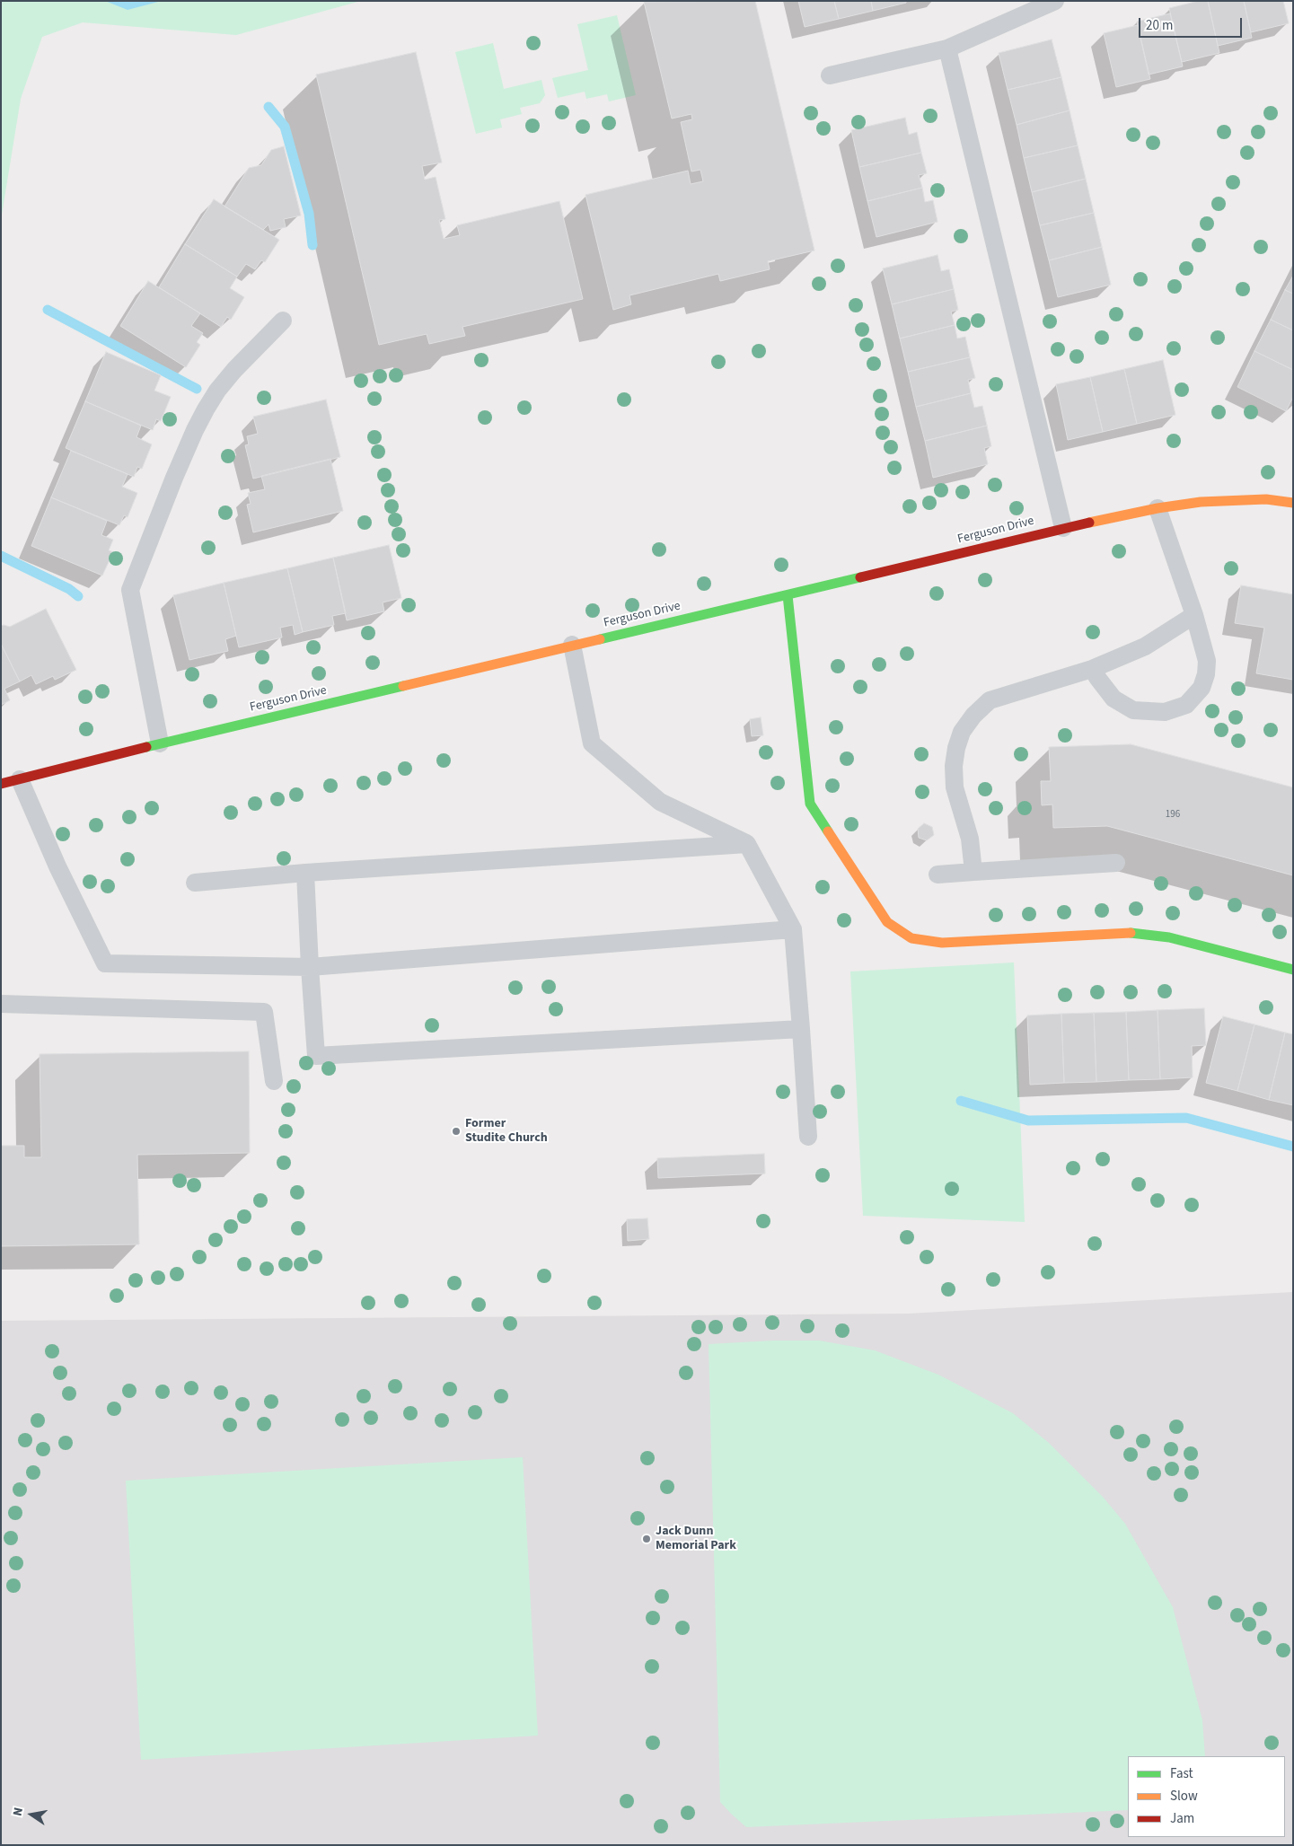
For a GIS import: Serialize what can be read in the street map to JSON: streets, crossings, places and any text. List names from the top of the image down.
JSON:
{
  "streets": {
    "street": ["Ferguson Drive"]
  },
  "places": ["Former Studite Church", "Jack Dunn Memorial Park"],
  "house_numbers": ["196"],
  "legend": ["Fast", "Slow", "Jam"],
  "scale_bar": "20 m",
  "north": "left"
}
